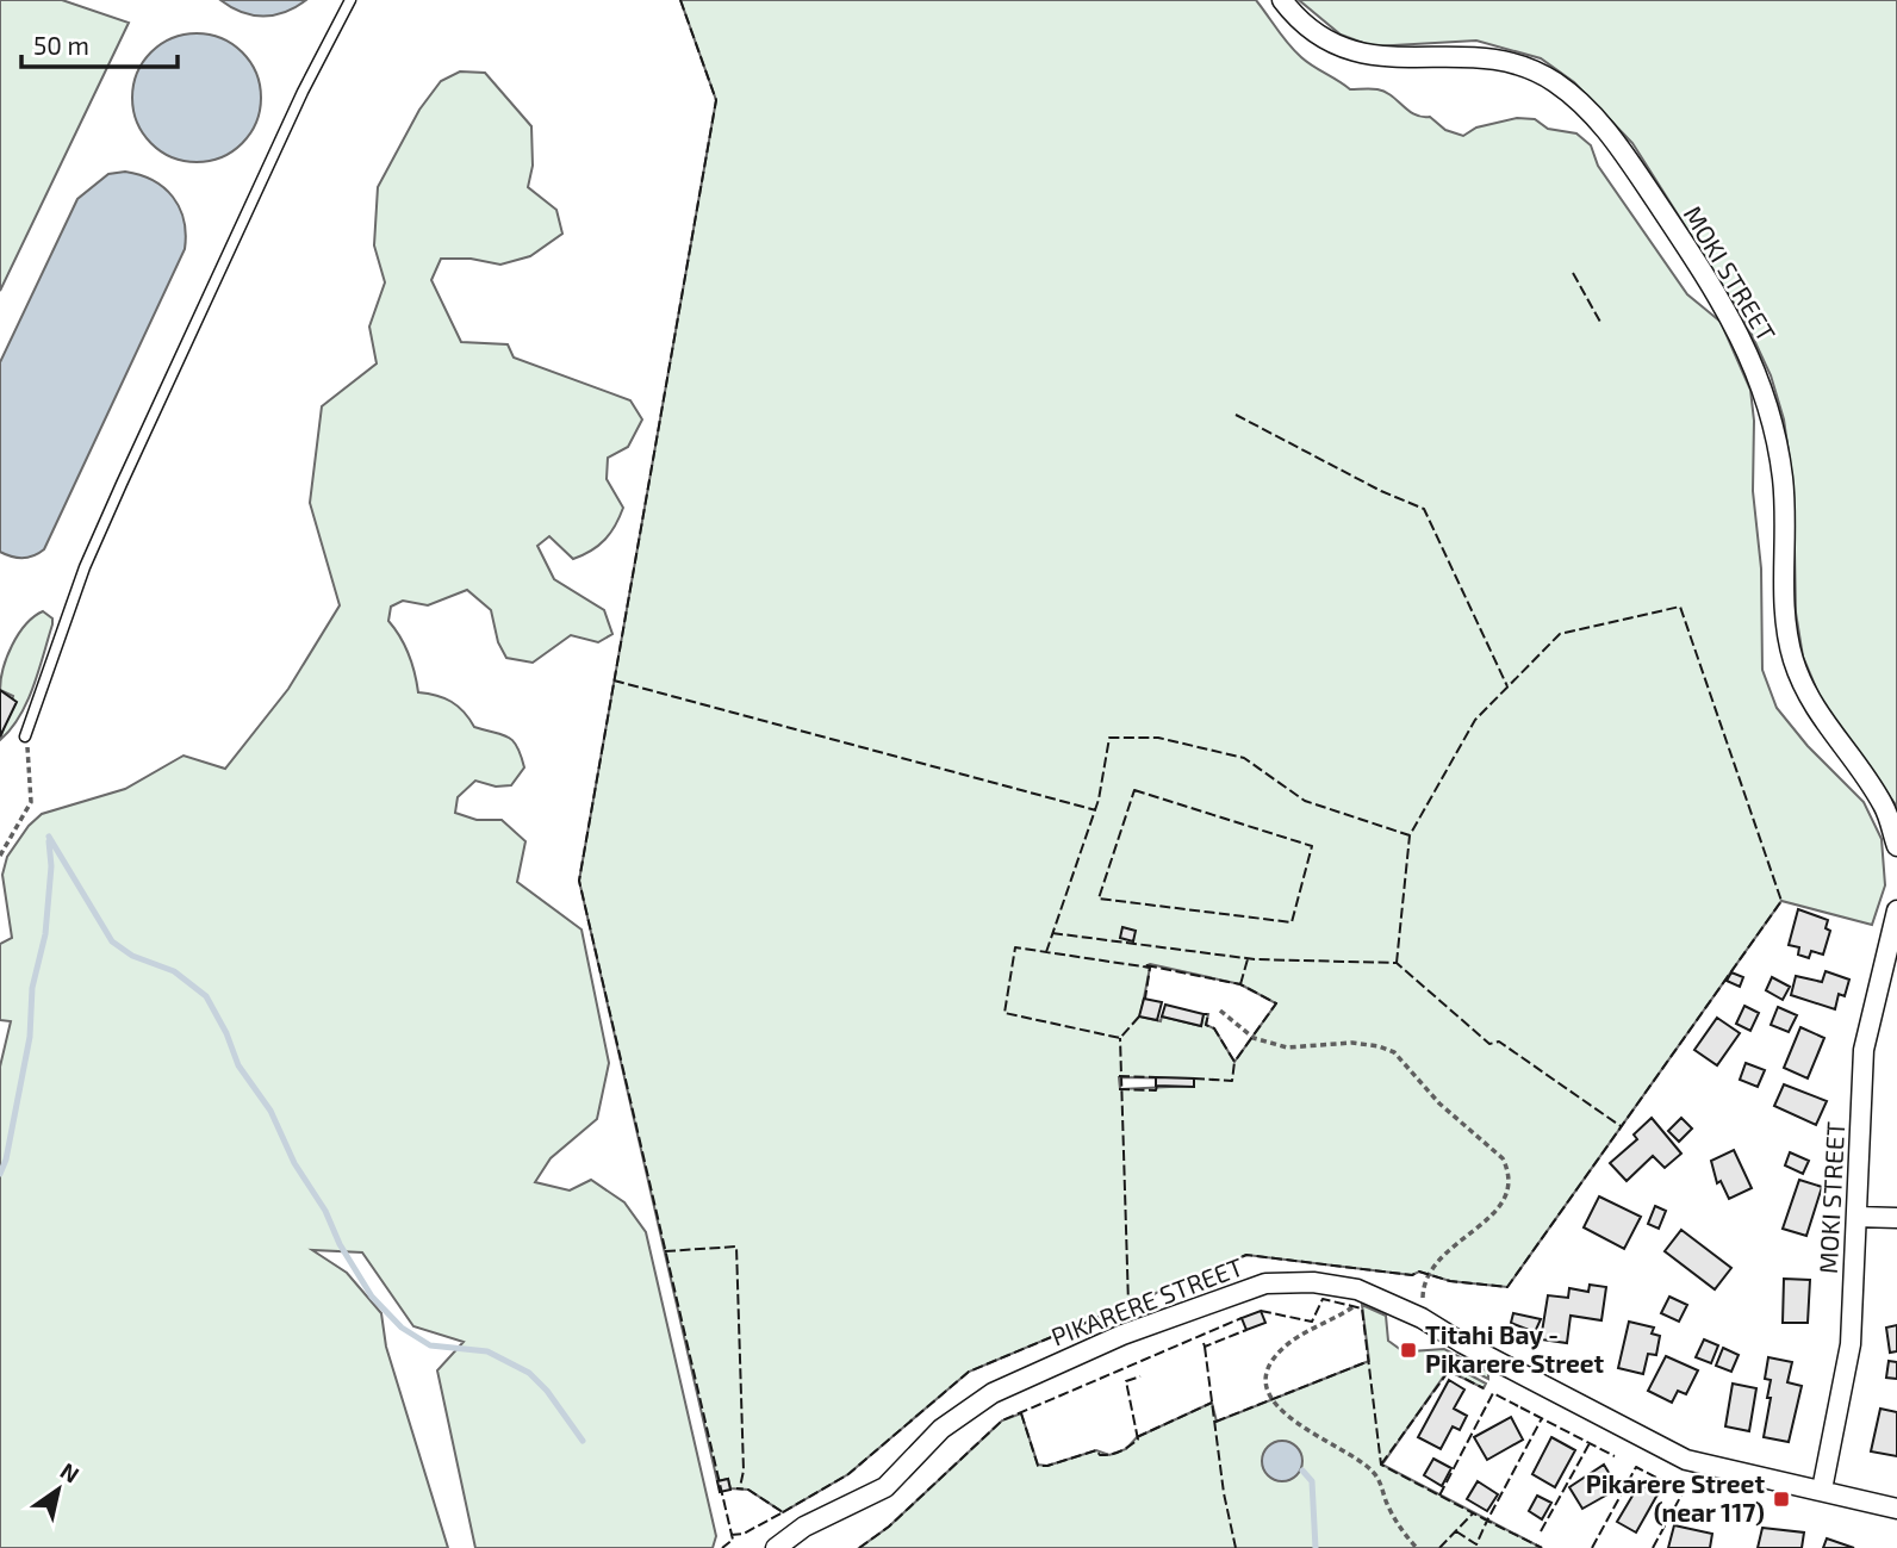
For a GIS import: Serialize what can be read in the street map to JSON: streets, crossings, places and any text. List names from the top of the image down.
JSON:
{
  "streets": {
    "street": ["MOKI STREET", "PIKARERE STREET"]
  },
  "crossings": [
    ["MOKI STREET", "PIKARERE STREET"]
  ],
  "places": {
    "transit": ["Titahi Bay - Pikarere Street", "Pikarere Street (near 117)"]
  },
  "scale_bar": "50 m",
  "north": "top right"
}
